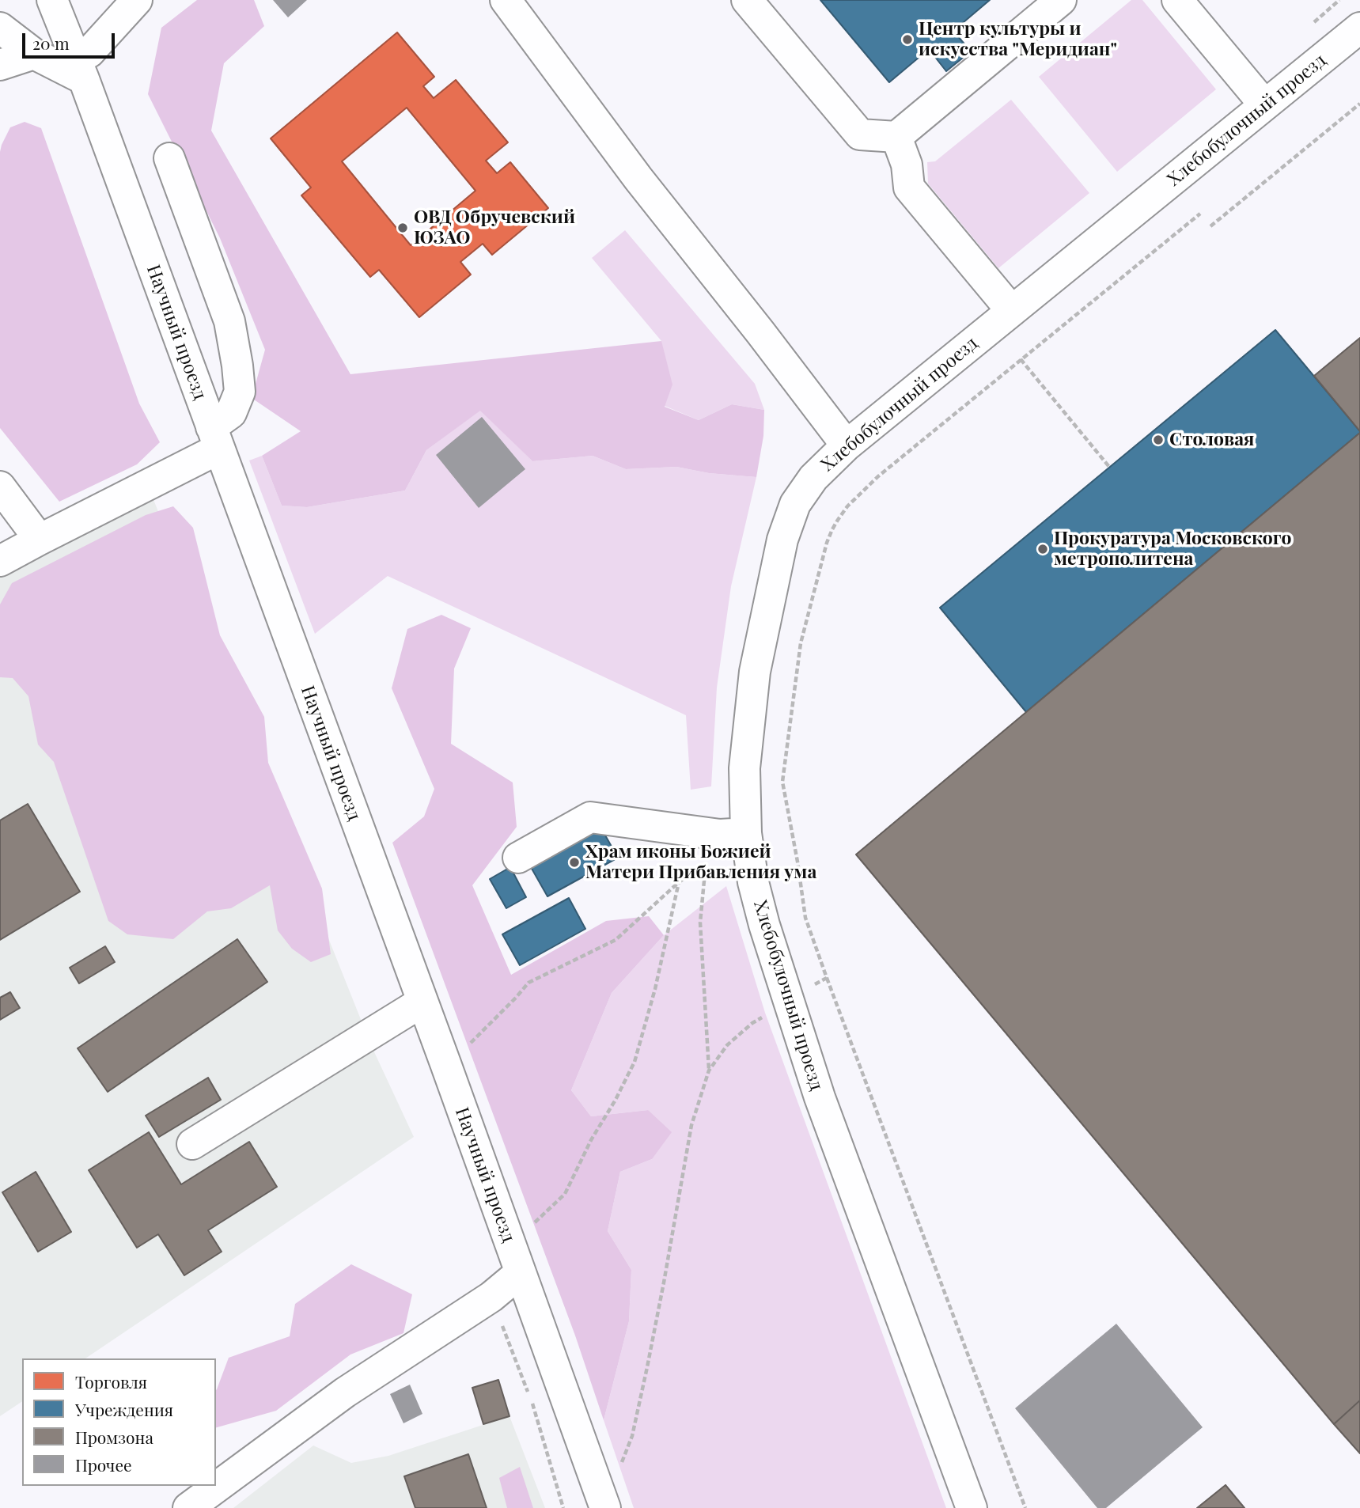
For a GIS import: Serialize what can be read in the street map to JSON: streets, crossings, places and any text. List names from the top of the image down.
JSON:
{
  "streets": {
    "street": ["Хлебобулочный проезд", "Научный проезд"]
  },
  "places": [
    "Центр культуры и искусства \"Меридиан\"",
    "ОВД Обручевский ЮЗАО",
    "Столовая",
    "Прокуратура Московского метрополитена",
    "Храм иконы Божией Матери Прибавления ума"
  ],
  "legend": [
    "Торговля",
    "Учреждения",
    "Промзона",
    "Прочее"
  ],
  "scale_bar": "20 m"
}
